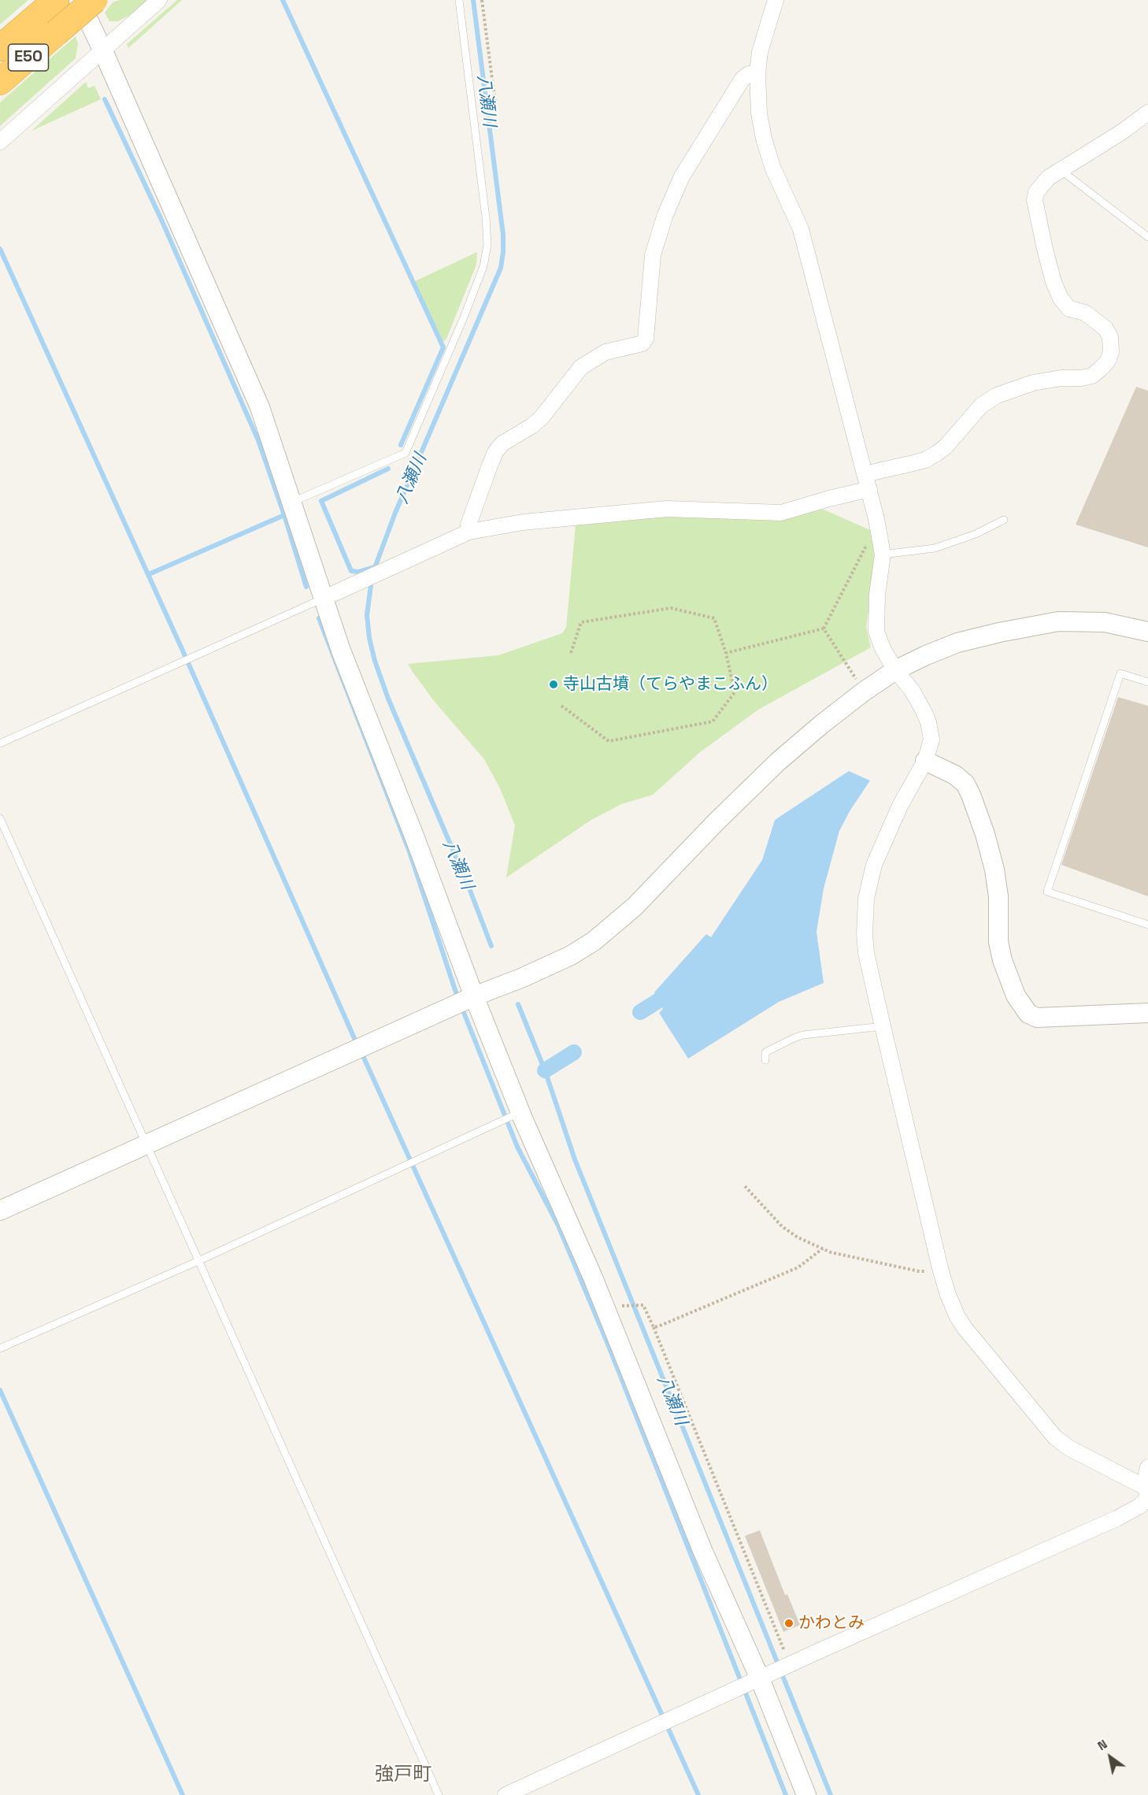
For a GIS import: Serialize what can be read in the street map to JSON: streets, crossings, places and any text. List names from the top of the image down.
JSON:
{
  "streets": {
    "highway": ["E50"]
  },
  "districts": ["強戸町"],
  "water": ["八瀬川"],
  "places": ["寺山古墳（てらやまこふん）", "かわとみ"],
  "north": "top left"
}
